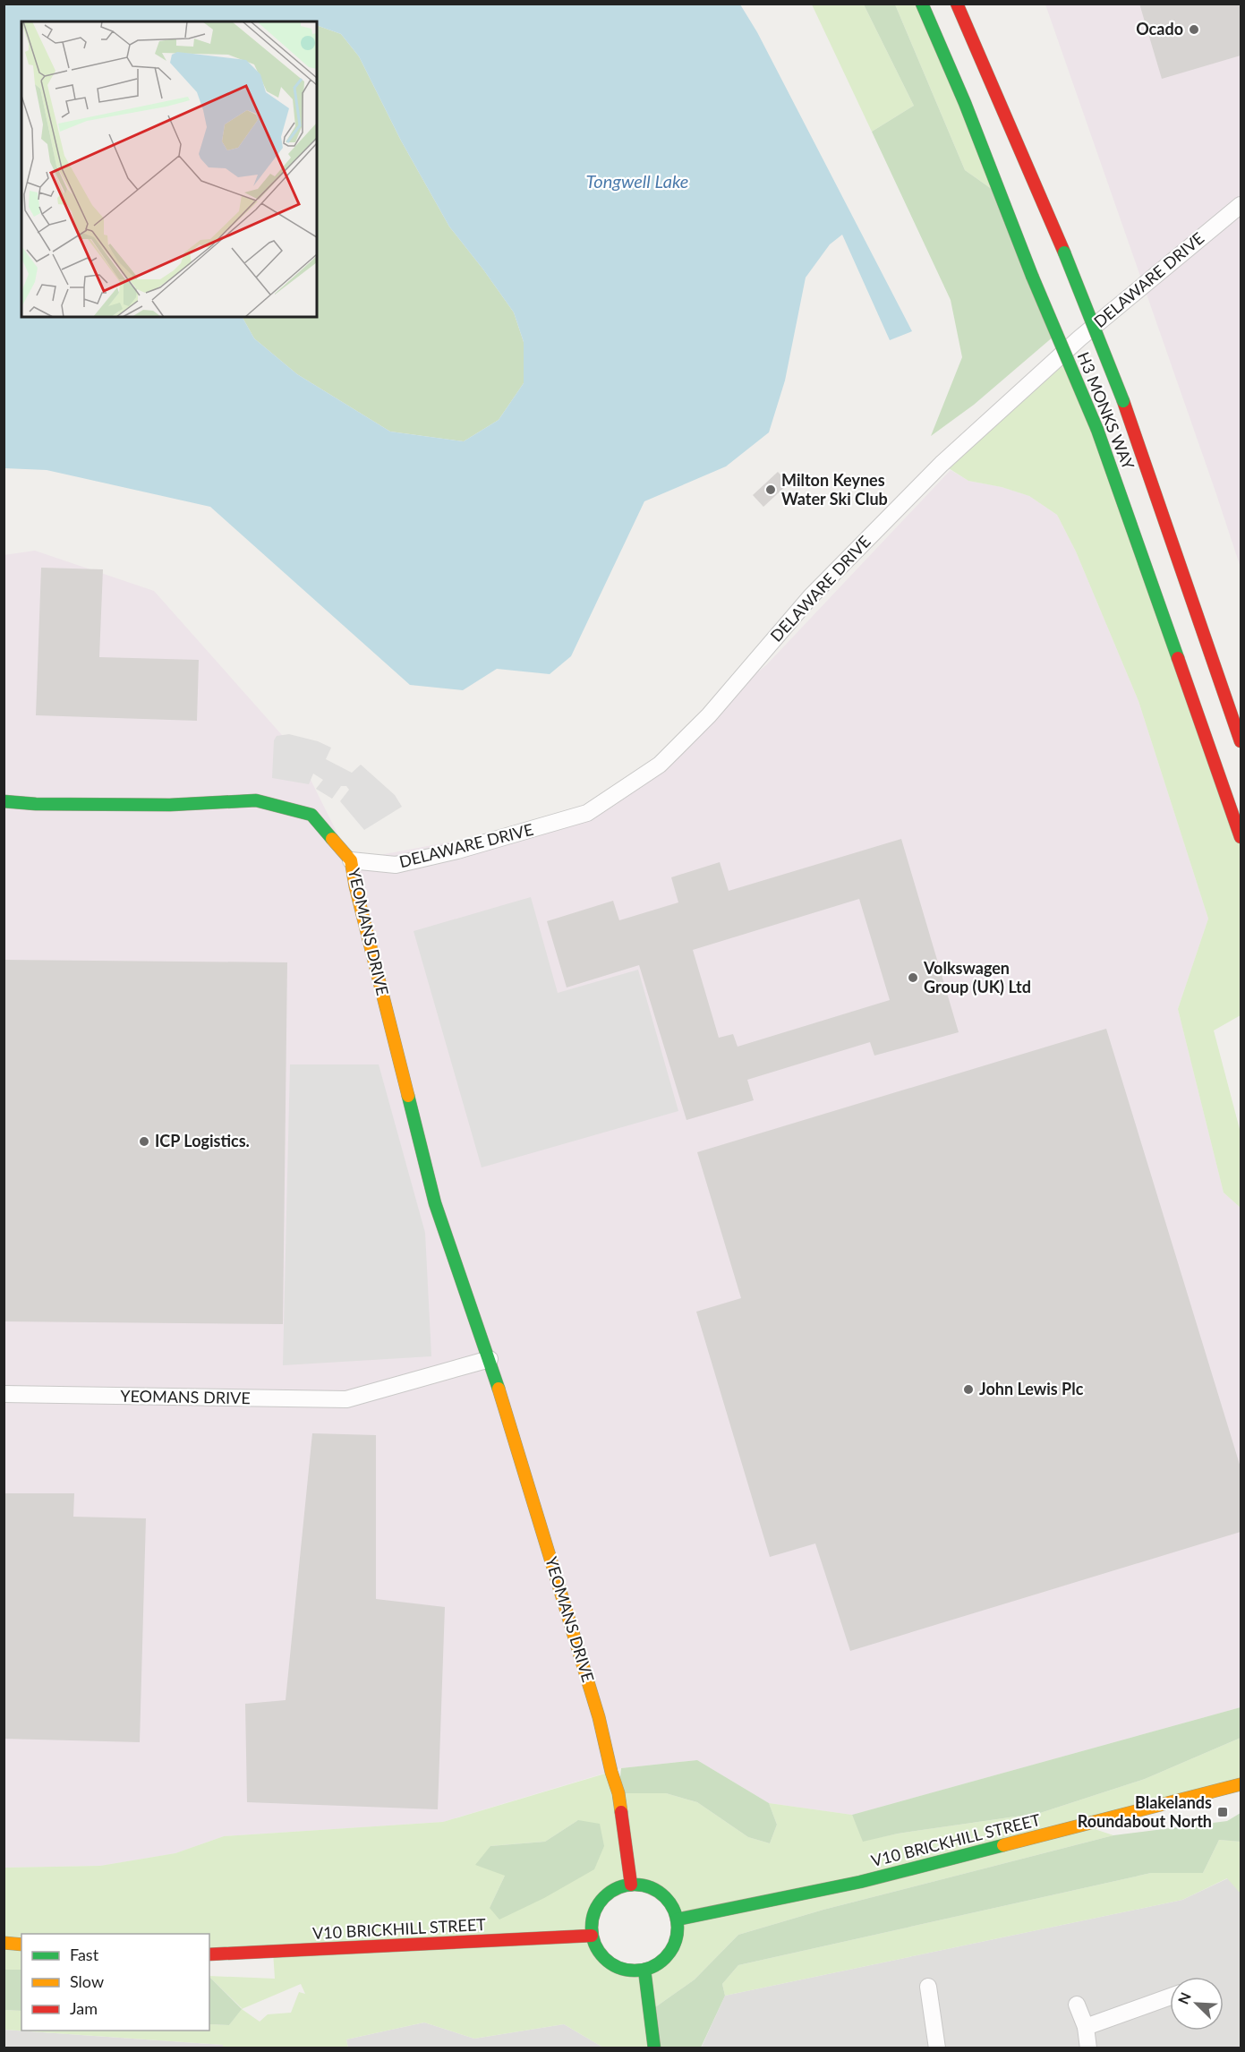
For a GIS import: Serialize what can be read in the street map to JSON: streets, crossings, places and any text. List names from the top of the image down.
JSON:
{
  "streets": {
    "street": [
      "DELAWARE DRIVE",
      "H3 MONKS WAY",
      "YEOMANS DRIVE",
      "V10 BRICKHILL STREET"
    ]
  },
  "crossings": [
    ["DELAWARE DRIVE", "YEOMANS DRIVE"],
    ["YEOMANS DRIVE", "V10 BRICKHILL STREET"]
  ],
  "water": ["Tongwell Lake"],
  "places": {
    "other": [
      "Ocado",
      "Milton Keynes Water Ski Club",
      "Volkswagen Group (UK) Ltd",
      "ICP Logistics.",
      "John Lewis Plc"
    ],
    "transit": ["Blakelands Roundabout North"]
  },
  "legend": ["Fast", "Slow", "Jam"],
  "north": "top left"
}
